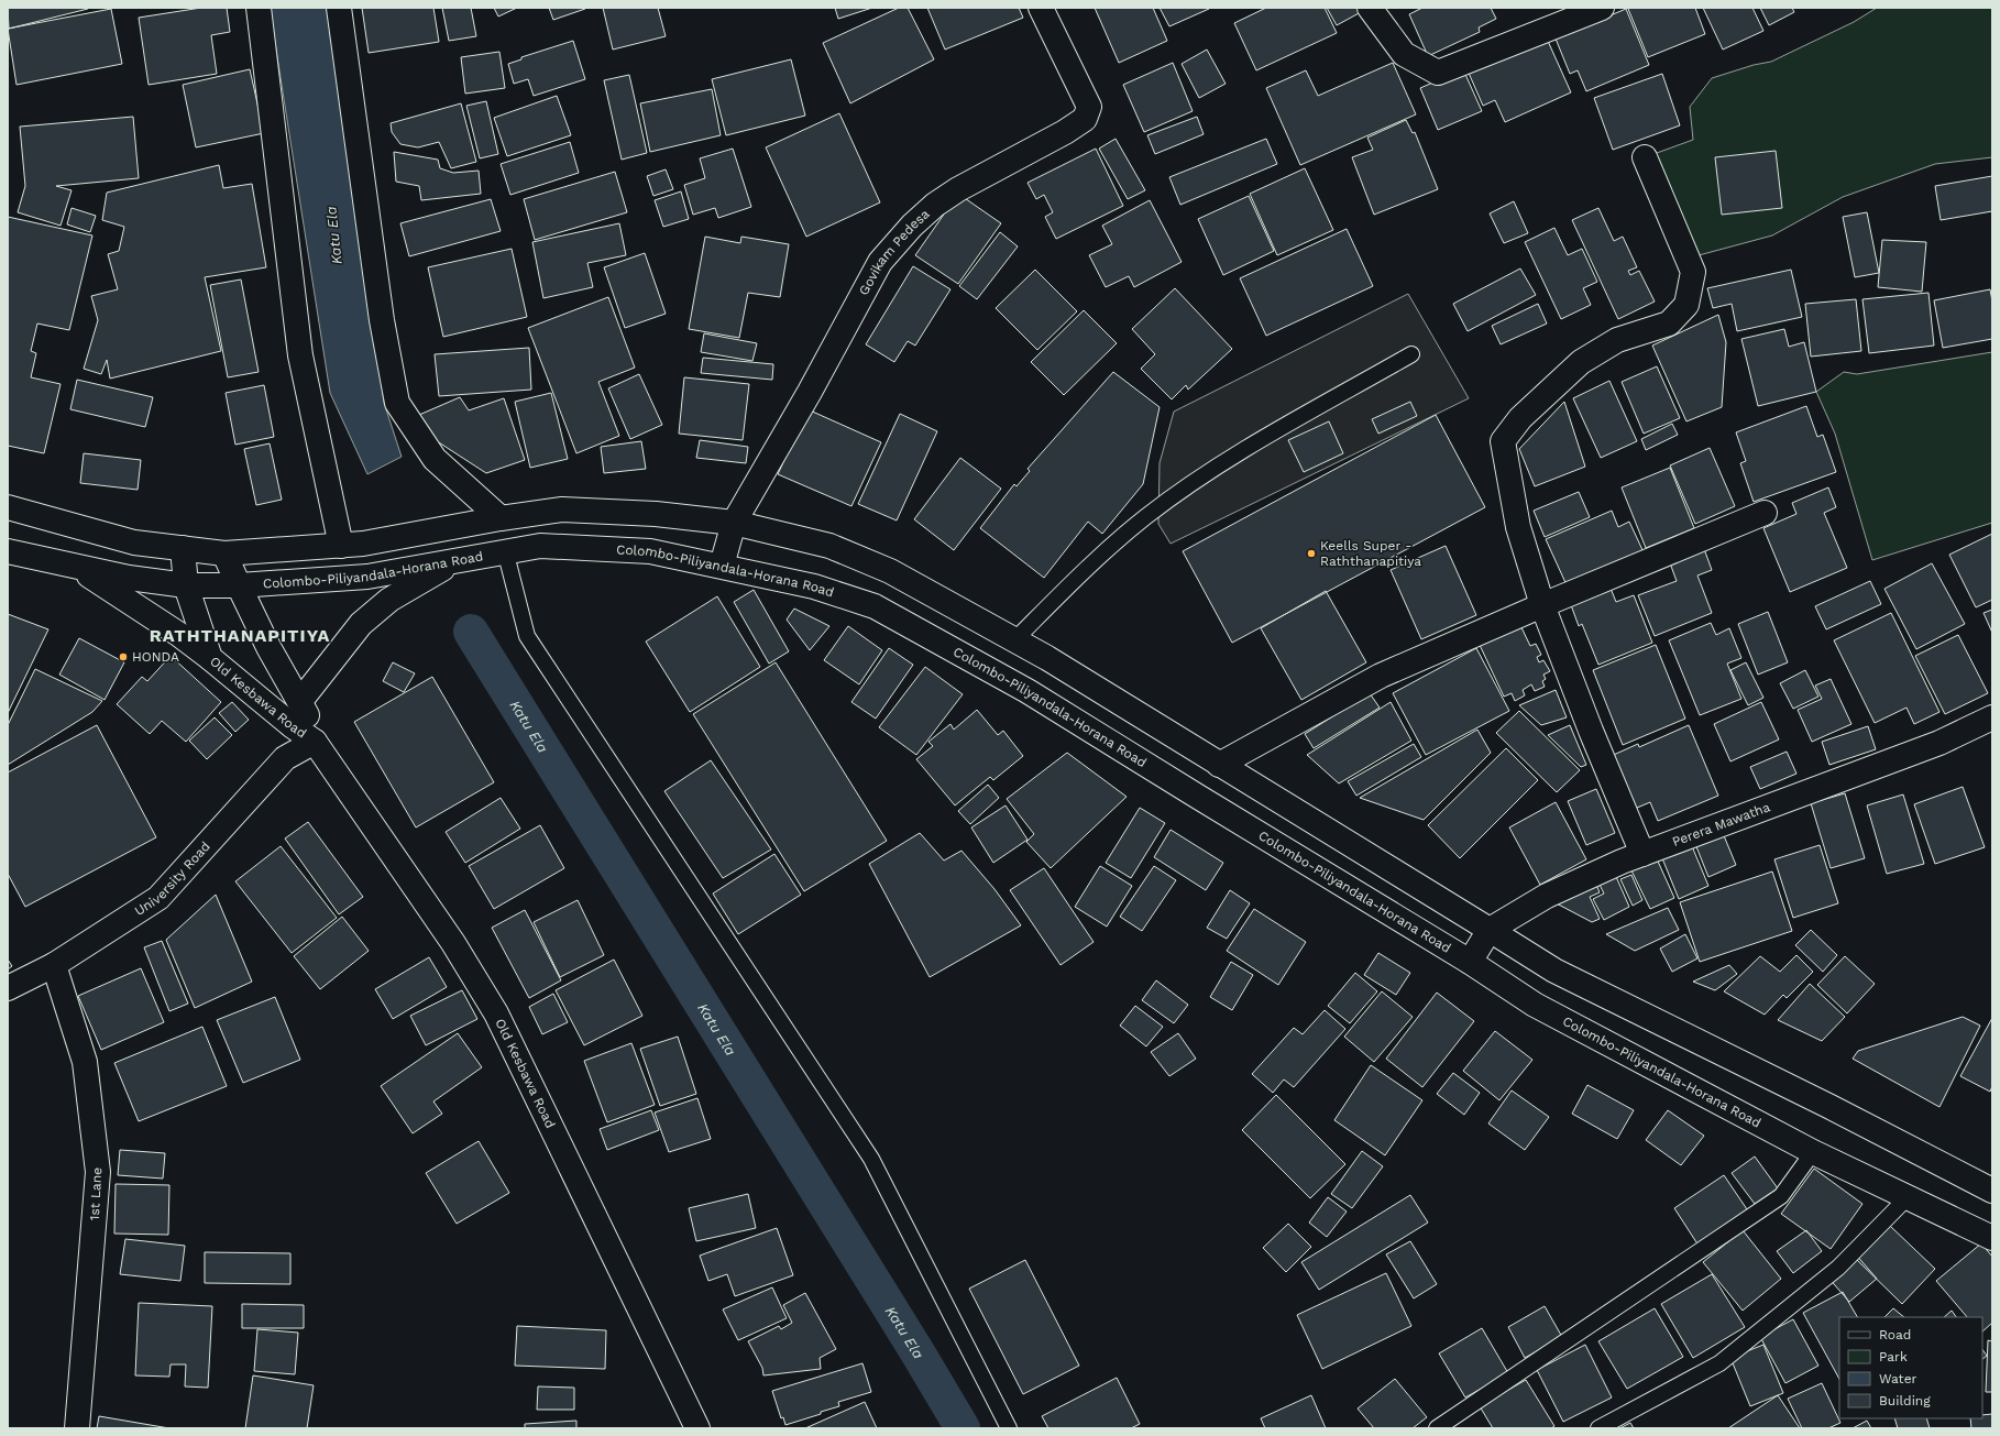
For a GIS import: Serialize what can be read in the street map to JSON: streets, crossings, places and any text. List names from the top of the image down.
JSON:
{
  "streets": {
    "main road": [
      "Govikam Pedesa",
      "Colombo-Piliyandala-Horana Road",
      "Old Kesbawa Road",
      "Perera Mawatha",
      "University Road",
      "1st Lane"
    ]
  },
  "crossings": [
    ["Govikam Pedesa", "Colombo-Piliyandala-Horana Road"],
    ["Colombo-Piliyandala-Horana Road", "Old Kesbawa Road"],
    ["Colombo-Piliyandala-Horana Road", "Perera Mawatha"],
    ["Old Kesbawa Road", "University Road"],
    ["University Road", "1st Lane"]
  ],
  "districts": ["RATHTHANAPITIYA"],
  "water": ["Katu Ela"],
  "places": ["Keells Super - Raththanapitiya", "HONDA"],
  "legend": [
    "Road",
    "Park",
    "Water",
    "Building"
  ]
}
